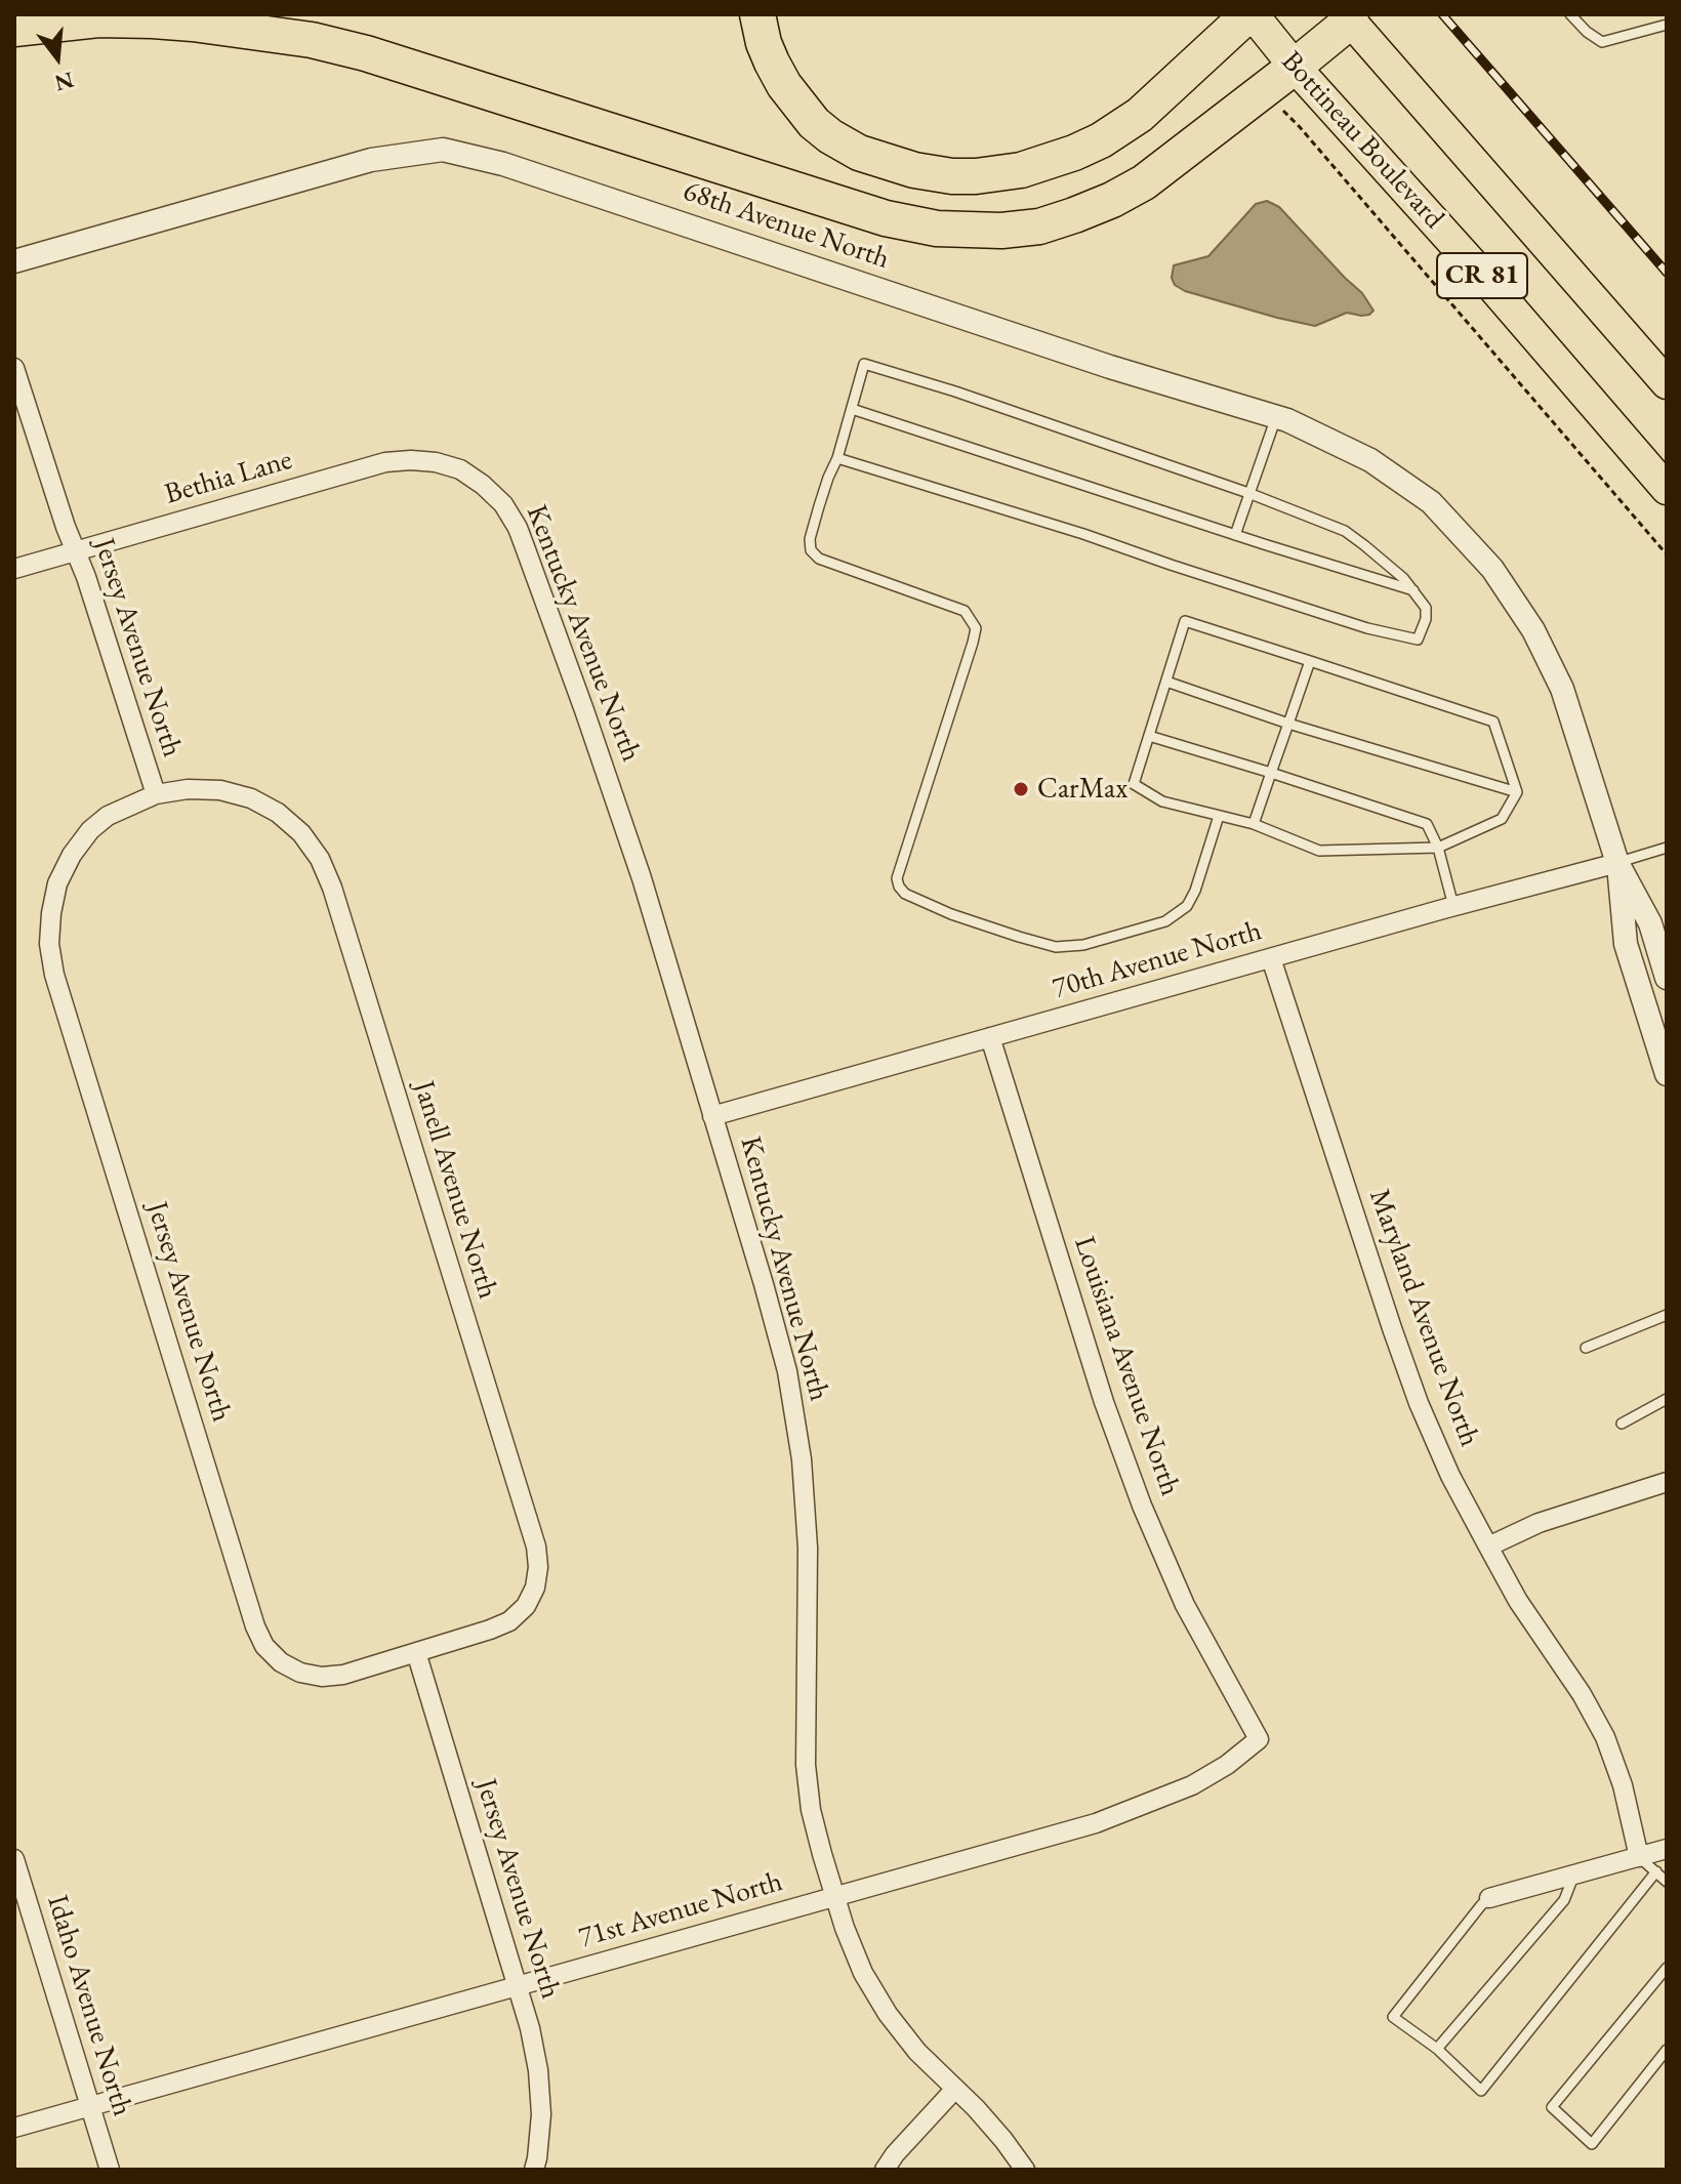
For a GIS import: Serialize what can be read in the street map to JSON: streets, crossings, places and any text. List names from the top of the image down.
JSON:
{
  "streets": {
    "highway": ["Bottineau Boulevard", "CR 81"],
    "street": [
      "68th Avenue North",
      "Bethia Lane",
      "Kentucky Avenue North",
      "Jersey Avenue North",
      "70th Avenue North",
      "Janell Avenue North",
      "Maryland Avenue North",
      "Louisiana Avenue North",
      "71st Avenue North",
      "Idaho Avenue North"
    ]
  },
  "crossings": [
    ["68th Avenue North", "70th Avenue North"],
    ["Bethia Lane", "Kentucky Avenue North"],
    ["Bethia Lane", "Jersey Avenue North"],
    ["Kentucky Avenue North", "70th Avenue North"],
    ["Kentucky Avenue North", "71st Avenue North"],
    ["Jersey Avenue North", "Janell Avenue North"],
    ["Jersey Avenue North", "71st Avenue North"],
    ["70th Avenue North", "Maryland Avenue North"],
    ["70th Avenue North", "Louisiana Avenue North"],
    ["Louisiana Avenue North", "71st Avenue North"],
    ["71st Avenue North", "Idaho Avenue North"]
  ],
  "places": ["CarMax"],
  "north": "bottom"
}
